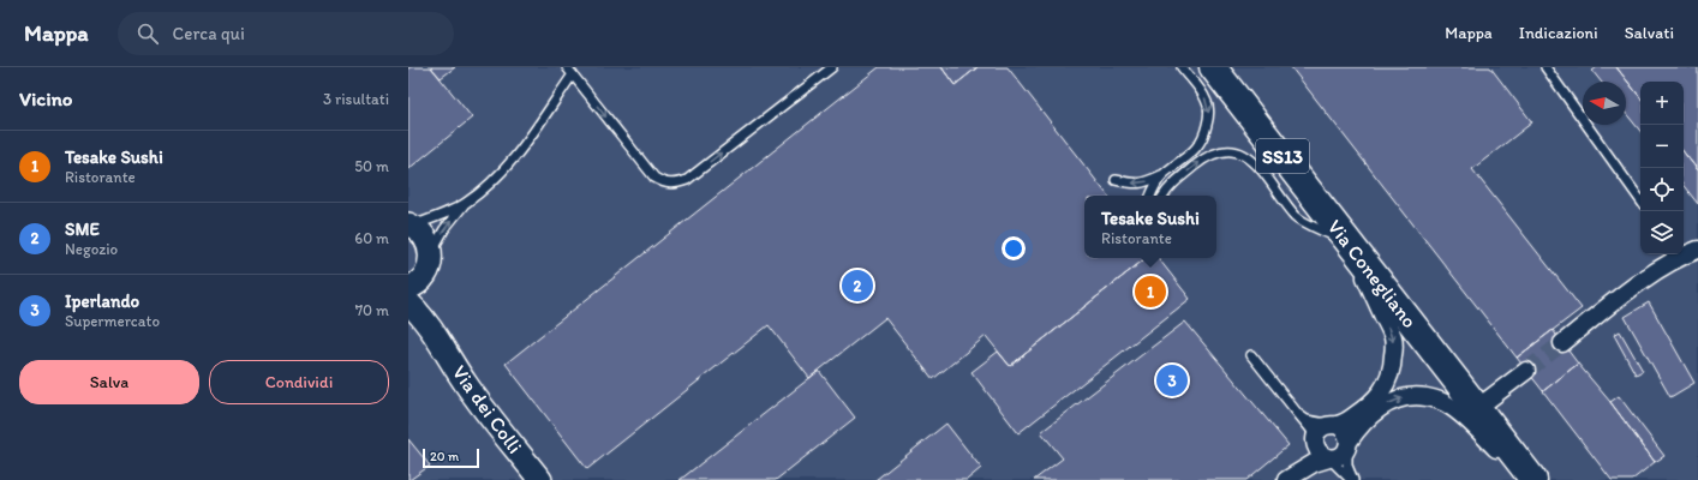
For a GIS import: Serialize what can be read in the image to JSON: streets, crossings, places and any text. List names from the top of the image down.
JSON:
{
  "streets": {
    "main road": ["SS13", "Via Conegliano"],
    "street": ["Via dei Colli"]
  },
  "scale_bar": "20 m",
  "north": "left",
  "page": {
    "header": "Mappa",
    "search": "Cerca qui",
    "nav": ["Mappa", "Indicazioni", "Salvati"],
    "heading": ["Vicino", "3 risultati"],
    "map_buttons": ["+", "−"],
    "list": [
      {
        "mark": "1",
        "name": "Tesake Sushi",
        "note": "Ristorante",
        "value": "50 m"
      },
      {
        "mark": "2",
        "name": "SME",
        "note": "Negozio",
        "value": "60 m"
      },
      {
        "mark": "3",
        "name": "Iperlando",
        "note": "Supermercato",
        "value": "70 m"
      }
    ],
    "popup": ["Tesake Sushi", "Ristorante"],
    "pins": ["2", "1", "3"],
    "buttons": ["Salva", "Condividi"],
    "scale": "20 m"
  }
}
